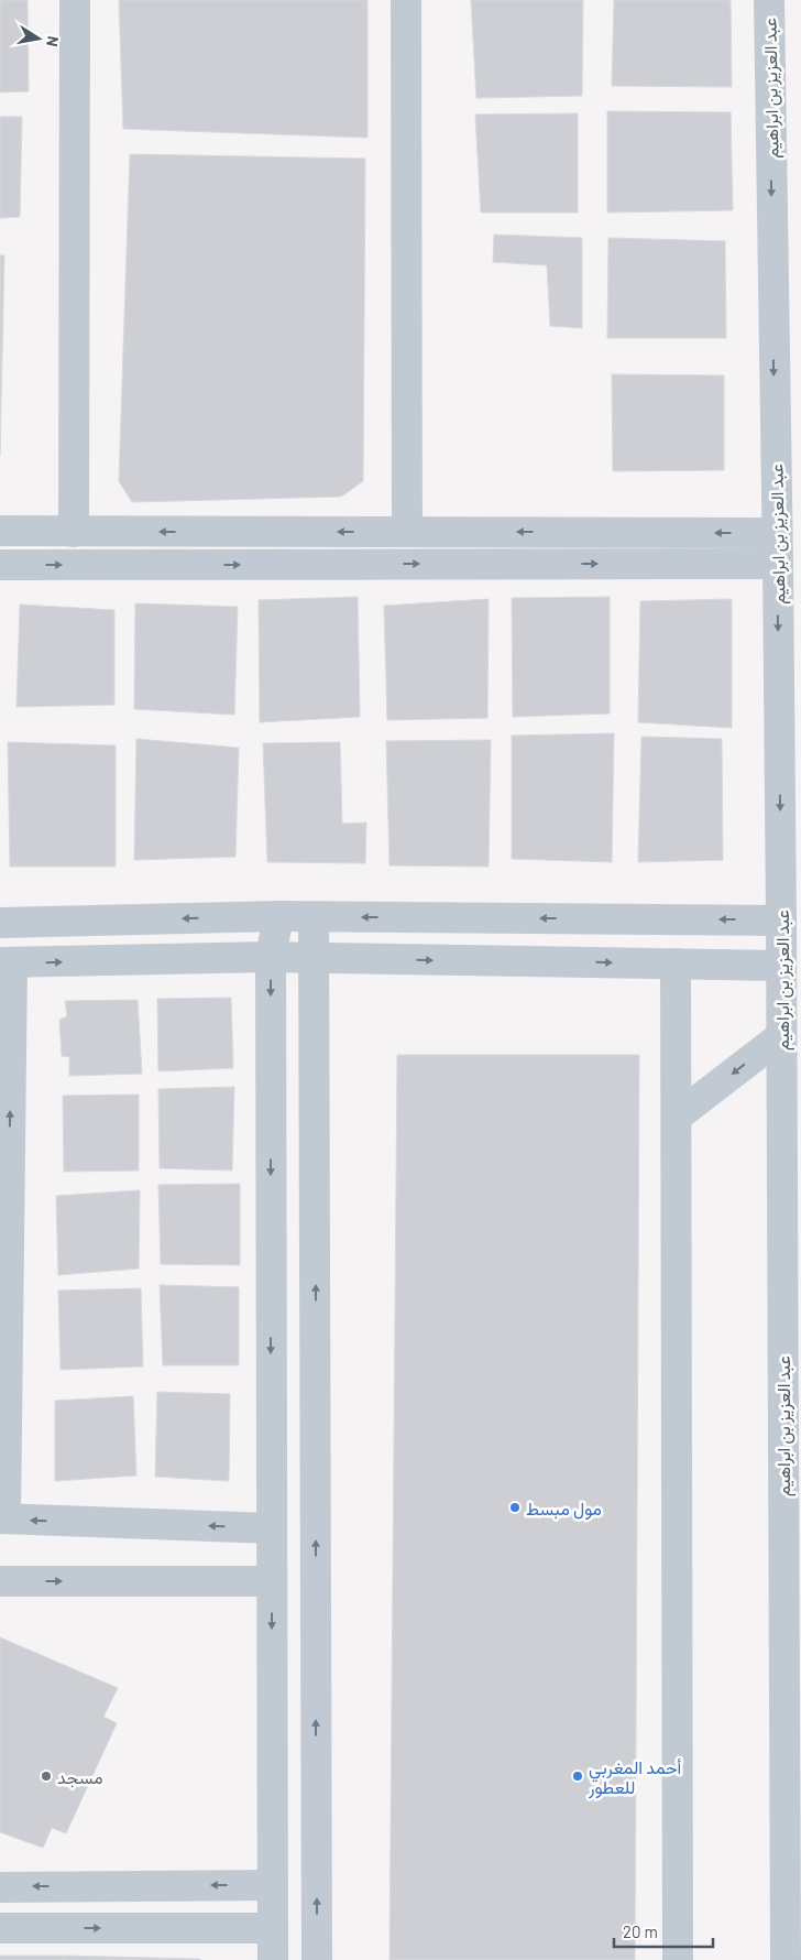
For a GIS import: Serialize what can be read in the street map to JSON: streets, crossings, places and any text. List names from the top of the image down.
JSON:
{
  "streets": {
    "street": ["عبد العزيز بن ابراهيم"]
  },
  "one_way": ["عبد العزيز بن ابراهيم"],
  "places": ["مول مبسط", "مسجد", "أحمد المغربي للعطور"],
  "scale_bar": "20 m",
  "north": "right"
}
